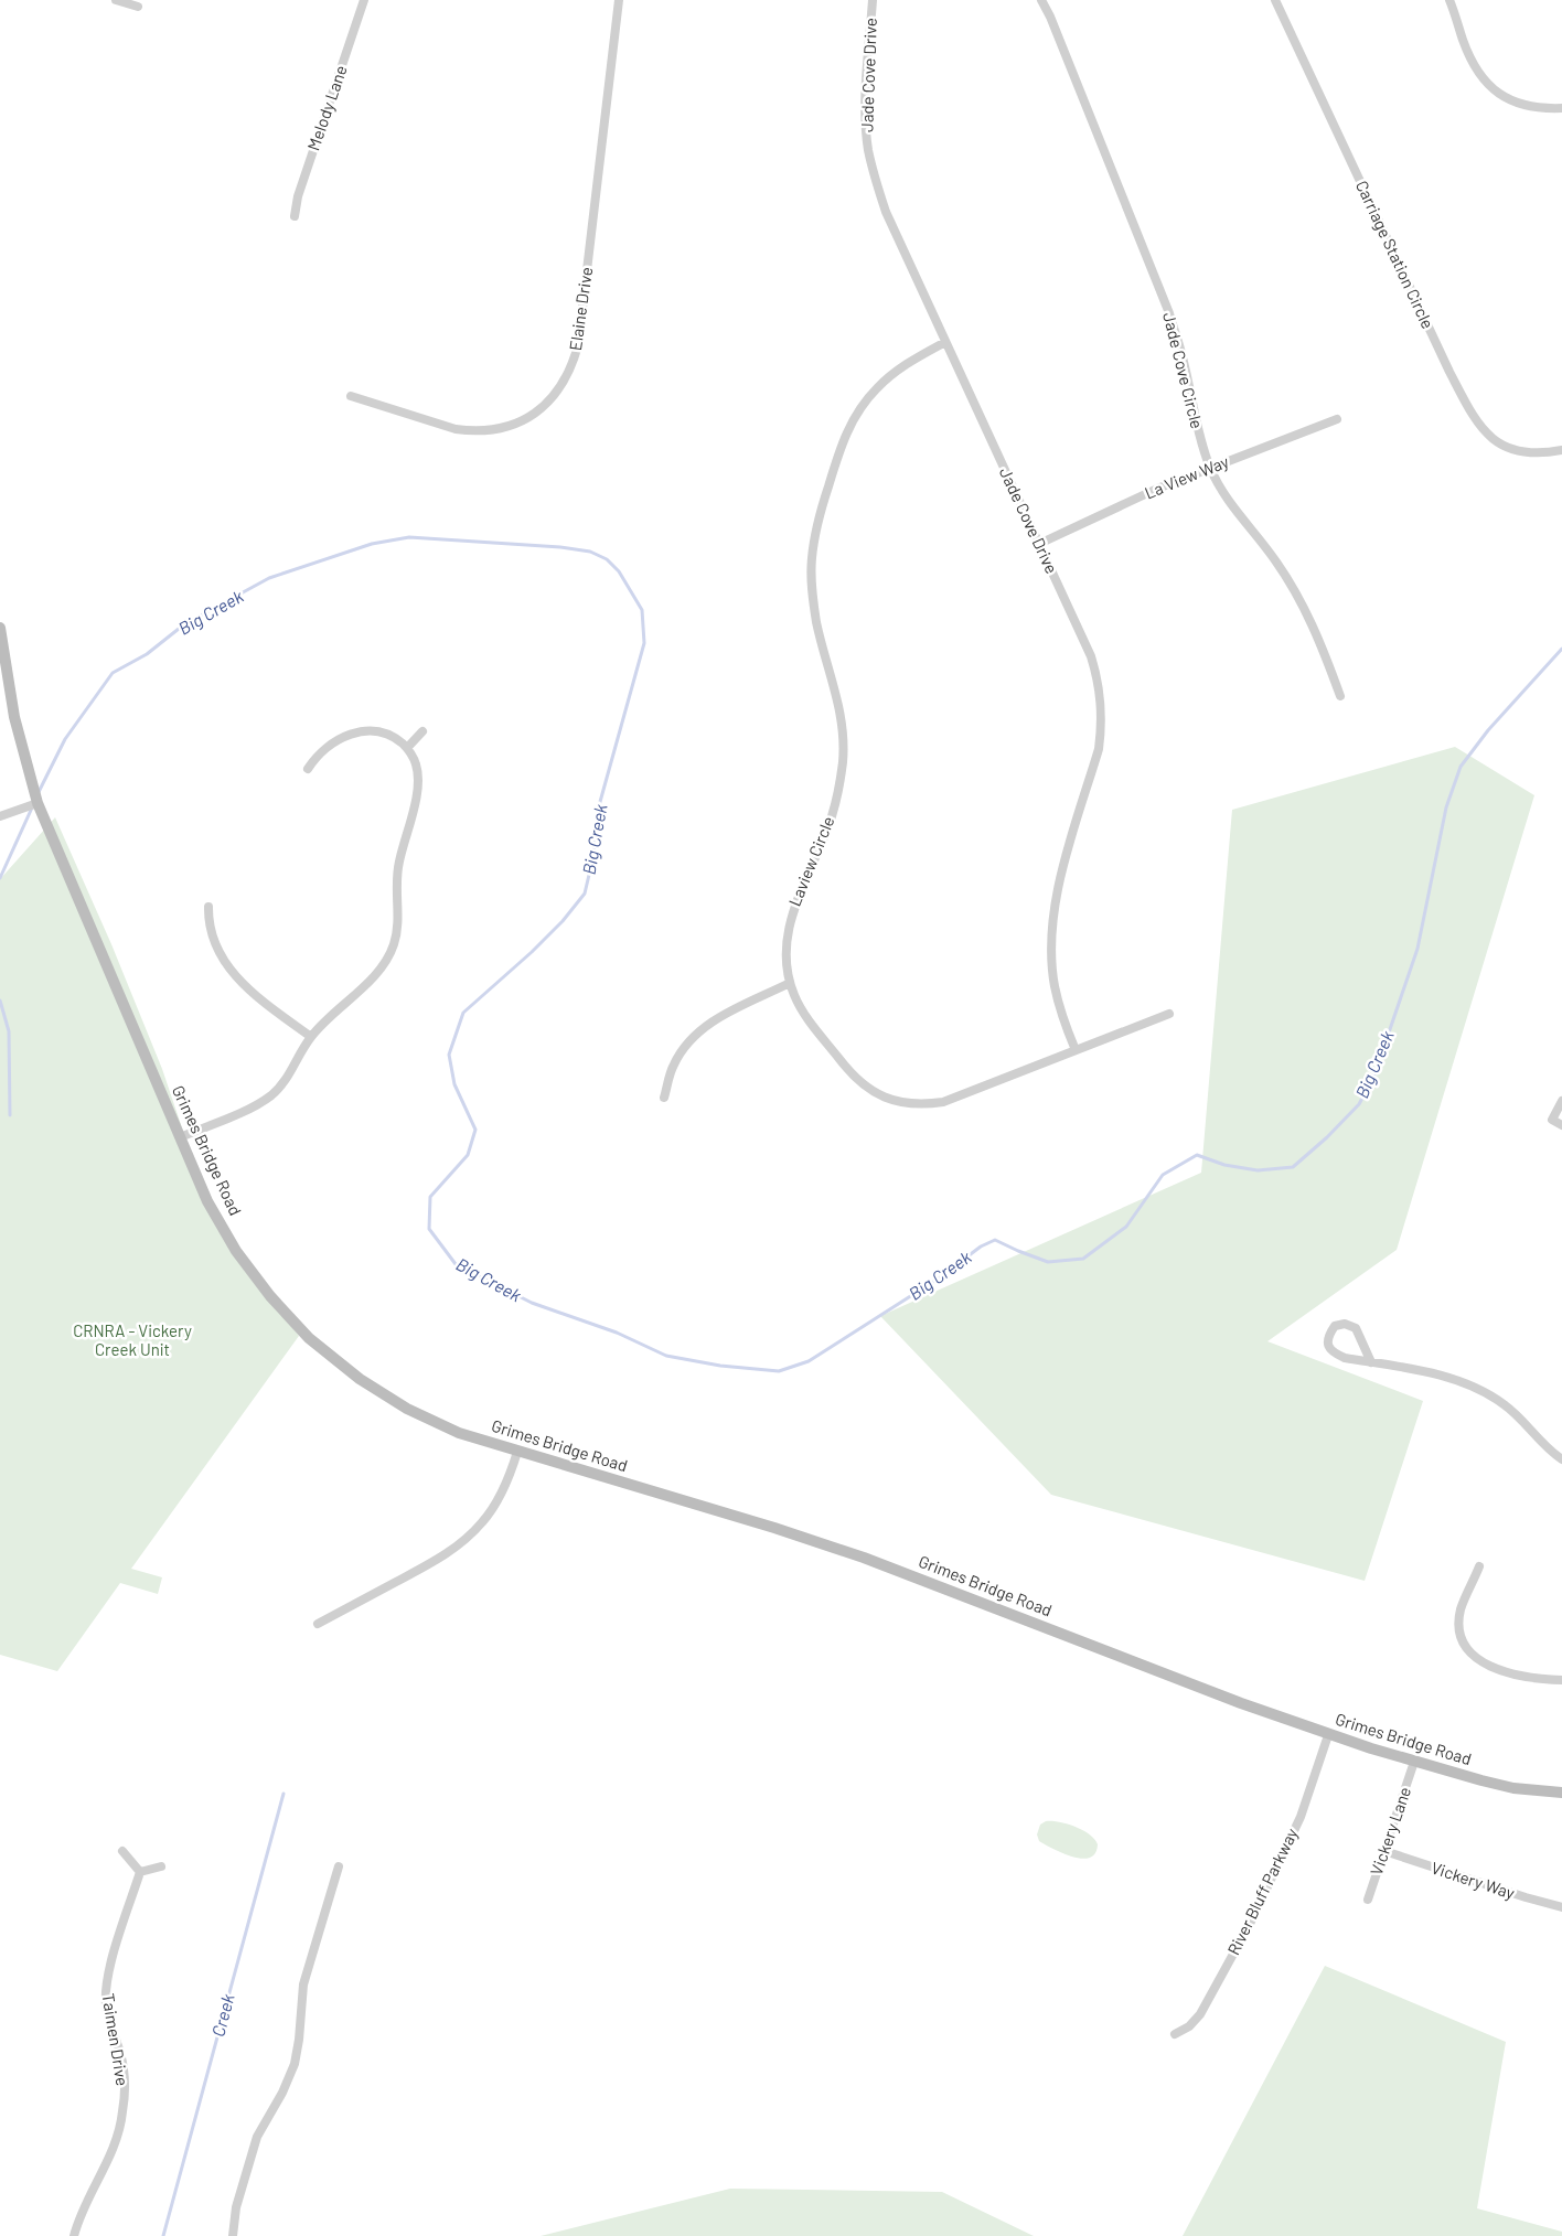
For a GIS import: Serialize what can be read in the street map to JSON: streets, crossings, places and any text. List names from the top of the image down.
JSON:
{
  "streets": {
    "street": [
      "Jade Cove Drive",
      "Melody Lane",
      "Carriage Station Circle",
      "Elaine Drive",
      "Jade Cove Circle",
      "La View Way",
      "Laview Circle",
      "Grimes Bridge Road",
      "Vickery Lane",
      "Vickery Way",
      "River Bluff Parkway",
      "Taimen Drive"
    ]
  },
  "crossings": [
    ["Jade Cove Drive", "La View Way"],
    ["Jade Cove Drive", "Laview Circle"],
    ["Jade Cove Circle", "La View Way"],
    ["Grimes Bridge Road", "Vickery Lane"],
    ["Grimes Bridge Road", "River Bluff Parkway"],
    ["Vickery Lane", "Vickery Way"]
  ],
  "water": ["Big Creek", "Creek"],
  "parks": ["CRNRA - Vickery Creek Unit"]
}
